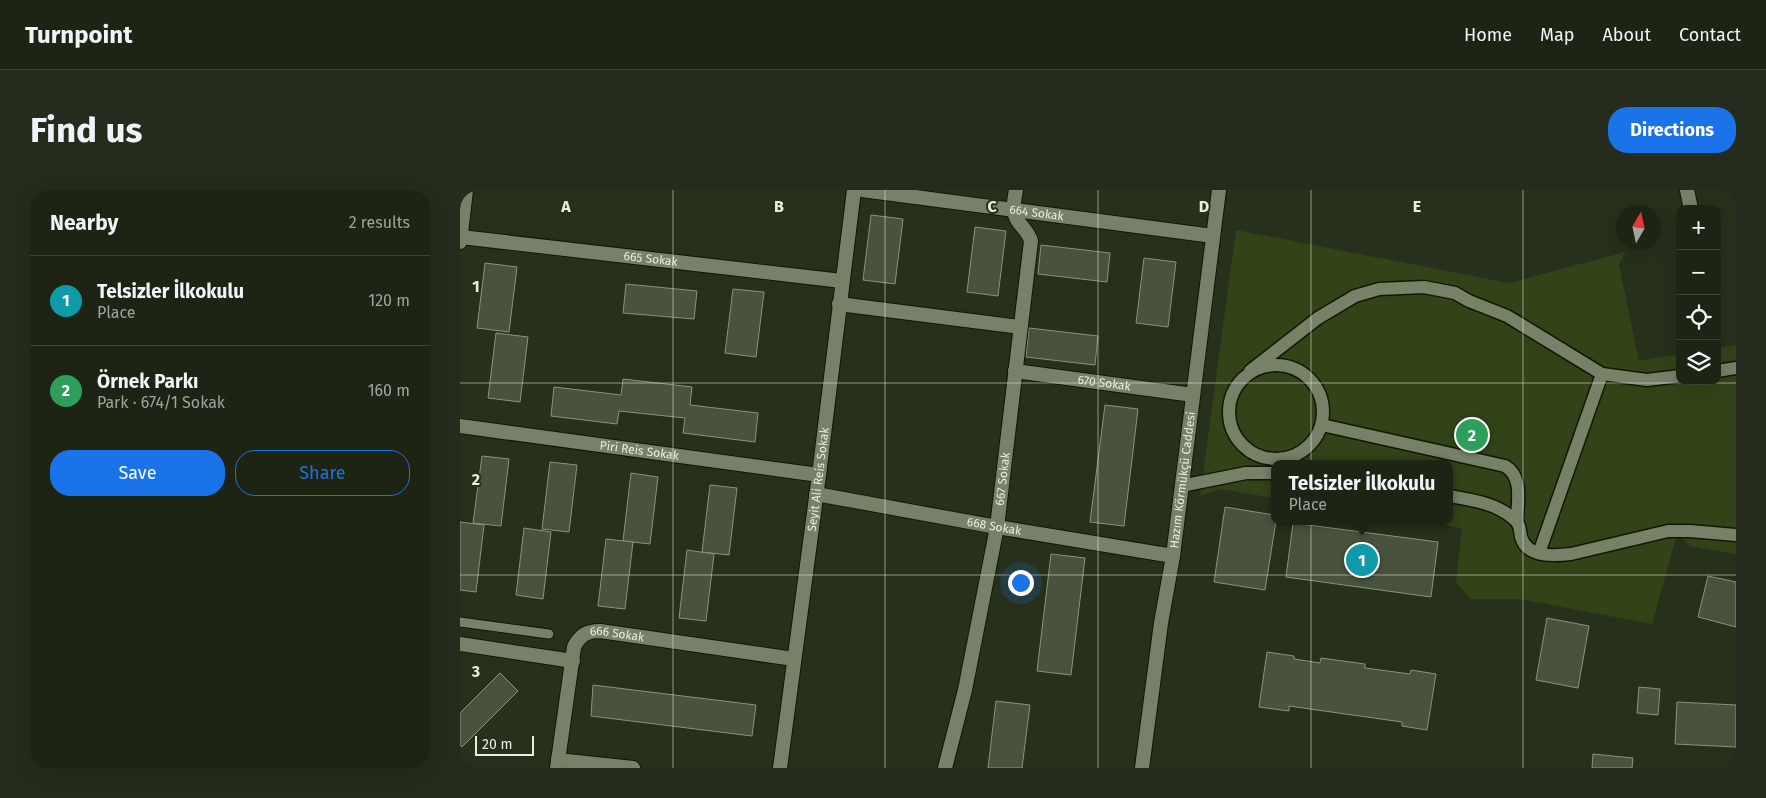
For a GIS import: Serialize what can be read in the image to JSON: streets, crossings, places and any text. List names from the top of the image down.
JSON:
{
  "streets": {
    "street": [
      "664 Sokak",
      "665 Sokak",
      "670 Sokak",
      "Piri Reis Sokak",
      "667 Sokak",
      "Seyit Ali Reis Sokak",
      "Hazım Körmükçü Caddesi",
      "668 Sokak",
      "666 Sokak"
    ]
  },
  "crossings": [
    ["664 Sokak", "667 Sokak"],
    ["664 Sokak", "Hazım Körmükçü Caddesi"],
    ["665 Sokak", "Seyit Ali Reis Sokak"],
    ["670 Sokak", "667 Sokak"],
    ["670 Sokak", "Hazım Körmükçü Caddesi"],
    ["Piri Reis Sokak", "Seyit Ali Reis Sokak"],
    ["667 Sokak", "668 Sokak"],
    ["Seyit Ali Reis Sokak", "668 Sokak"],
    ["Seyit Ali Reis Sokak", "666 Sokak"],
    ["Hazım Körmükçü Caddesi", "668 Sokak"]
  ],
  "scale_bar": "20 m",
  "north": "top",
  "page": {
    "header": "Turnpoint",
    "nav": [
      "Home",
      "Map",
      "About",
      "Contact"
    ],
    "buttons": [
      "Directions",
      ["Save", "Share"]
    ],
    "title": "Find us",
    "heading": ["Nearby", "2 results"],
    "map_buttons": ["+", "−"],
    "list": [
      {
        "mark": "1",
        "name": "Telsizler İlkokulu",
        "note": "Place",
        "value": "120 m"
      },
      {
        "mark": "2",
        "name": "Örnek Parkı",
        "note": "Park · 674/1 Sokak",
        "value": "160 m"
      }
    ],
    "pins": ["2", "1"],
    "popup": ["Telsizler İlkokulu", "Place"],
    "scale": "20 m"
  },
  "grid": {
    "columns": [
      "A",
      "B",
      "C",
      "D",
      "E"
    ],
    "rows": ["1", "2", "3"]
  }
}
